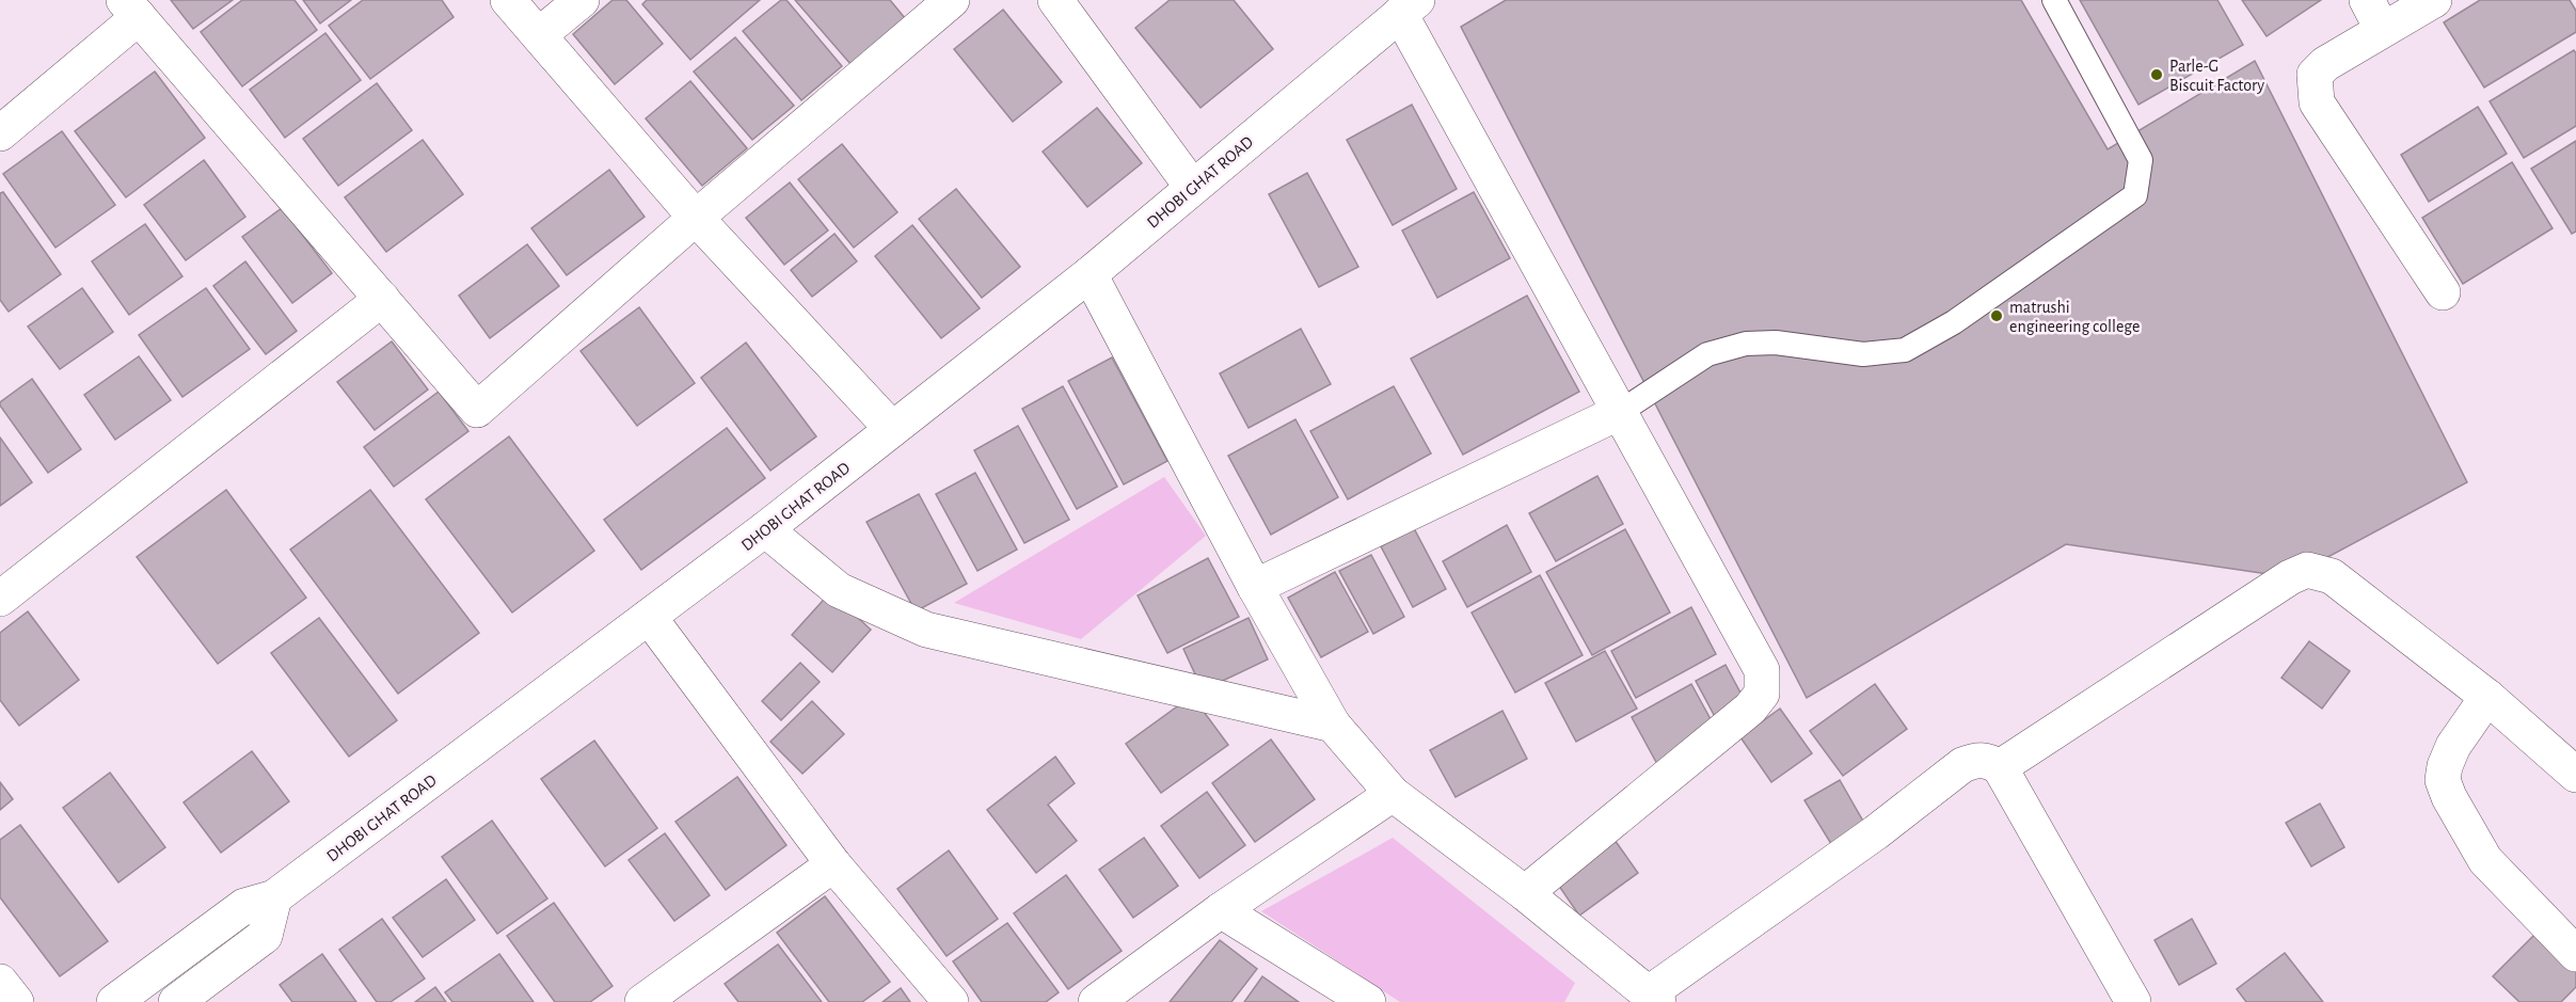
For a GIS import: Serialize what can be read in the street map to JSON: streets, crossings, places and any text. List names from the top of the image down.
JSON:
{
  "streets": {
    "street": ["DHOBI GHAT ROAD"]
  },
  "places": ["Parle-G Biscuit Factory", "matrushi engineering college"]
}
